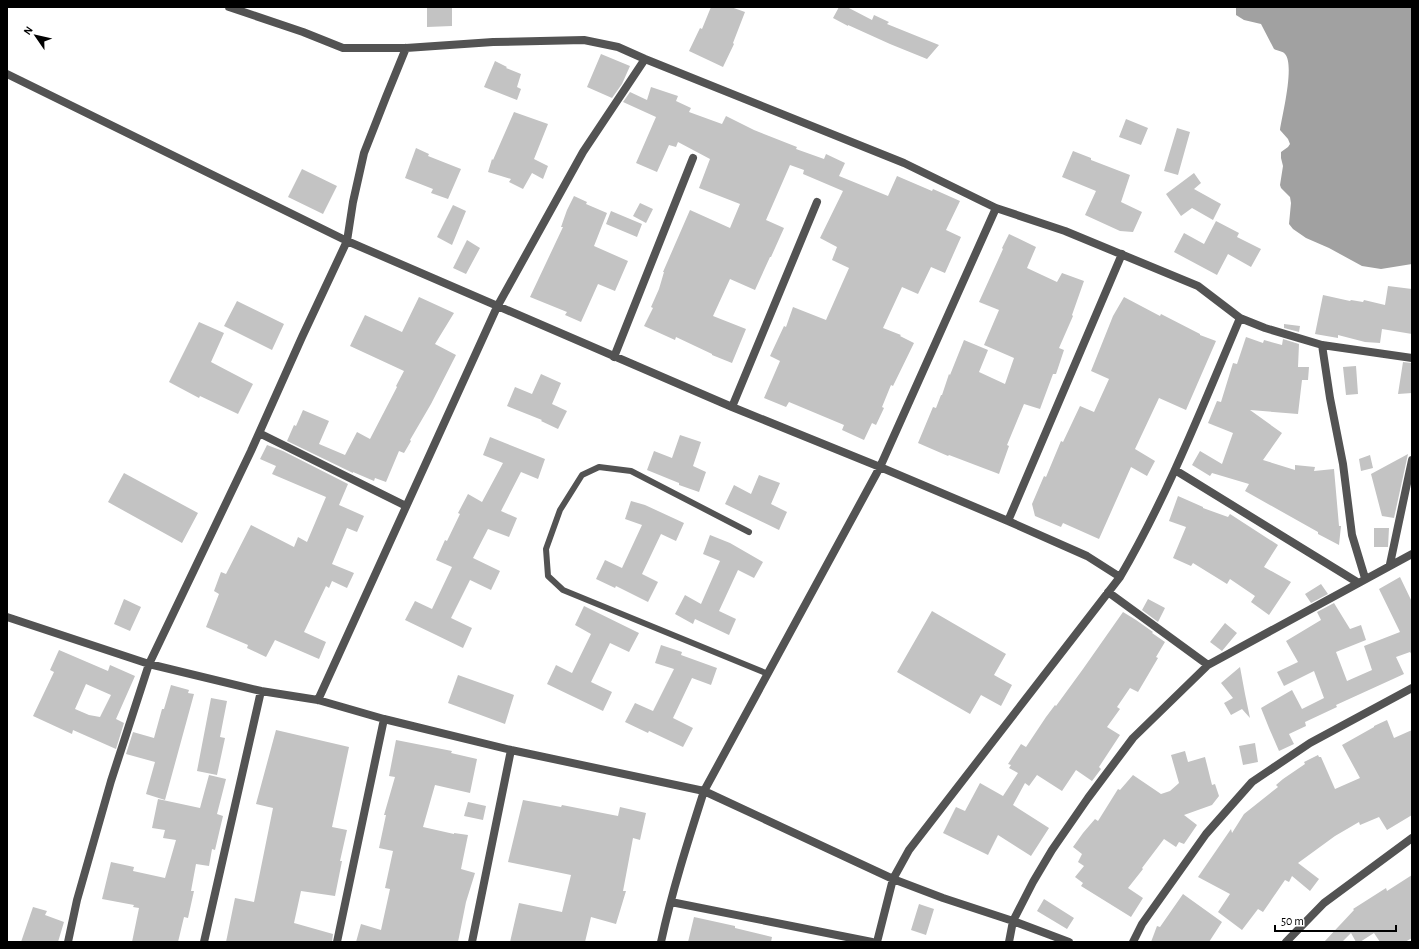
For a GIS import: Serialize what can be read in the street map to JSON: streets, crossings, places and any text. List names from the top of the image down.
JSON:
{
  "scale_bar": "50 m",
  "north": "top left"
}
